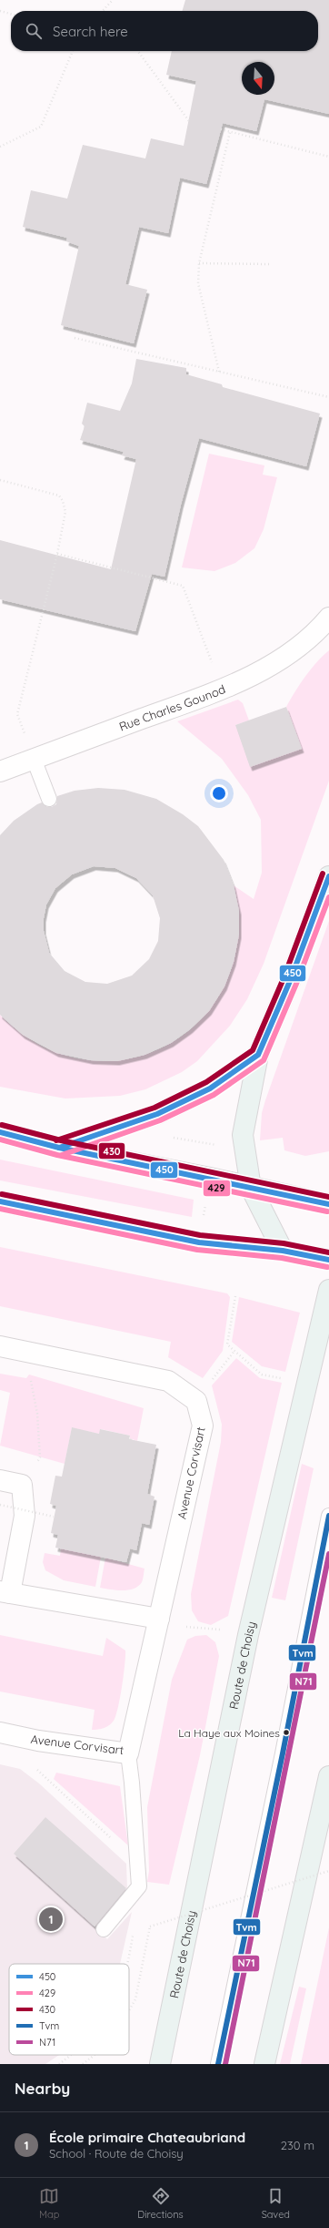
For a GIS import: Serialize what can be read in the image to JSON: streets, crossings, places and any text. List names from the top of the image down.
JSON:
{
  "streets": {
    "main road": ["Route de Choisy"],
    "street": ["Rue Charles Gounod", "Avenue Corvisart"]
  },
  "places": ["La Haye aux Moines"],
  "lines": [
    "transit line 430",
    "transit line 450",
    "transit line 429",
    "transit line Tvm",
    "transit line N71"
  ],
  "legend": [
    "450",
    "429",
    "430",
    "Tvm",
    "N71"
  ],
  "north": "bottom",
  "page": {
    "search": "Search here",
    "pins": "1",
    "heading": "Nearby",
    "list": [
      {
        "mark": "1",
        "name": "École primaire Chateaubriand",
        "note": "School · Route de Choisy",
        "value": "230 m"
      }
    ],
    "nav": ["Map", "Directions", "Saved"]
  }
}
